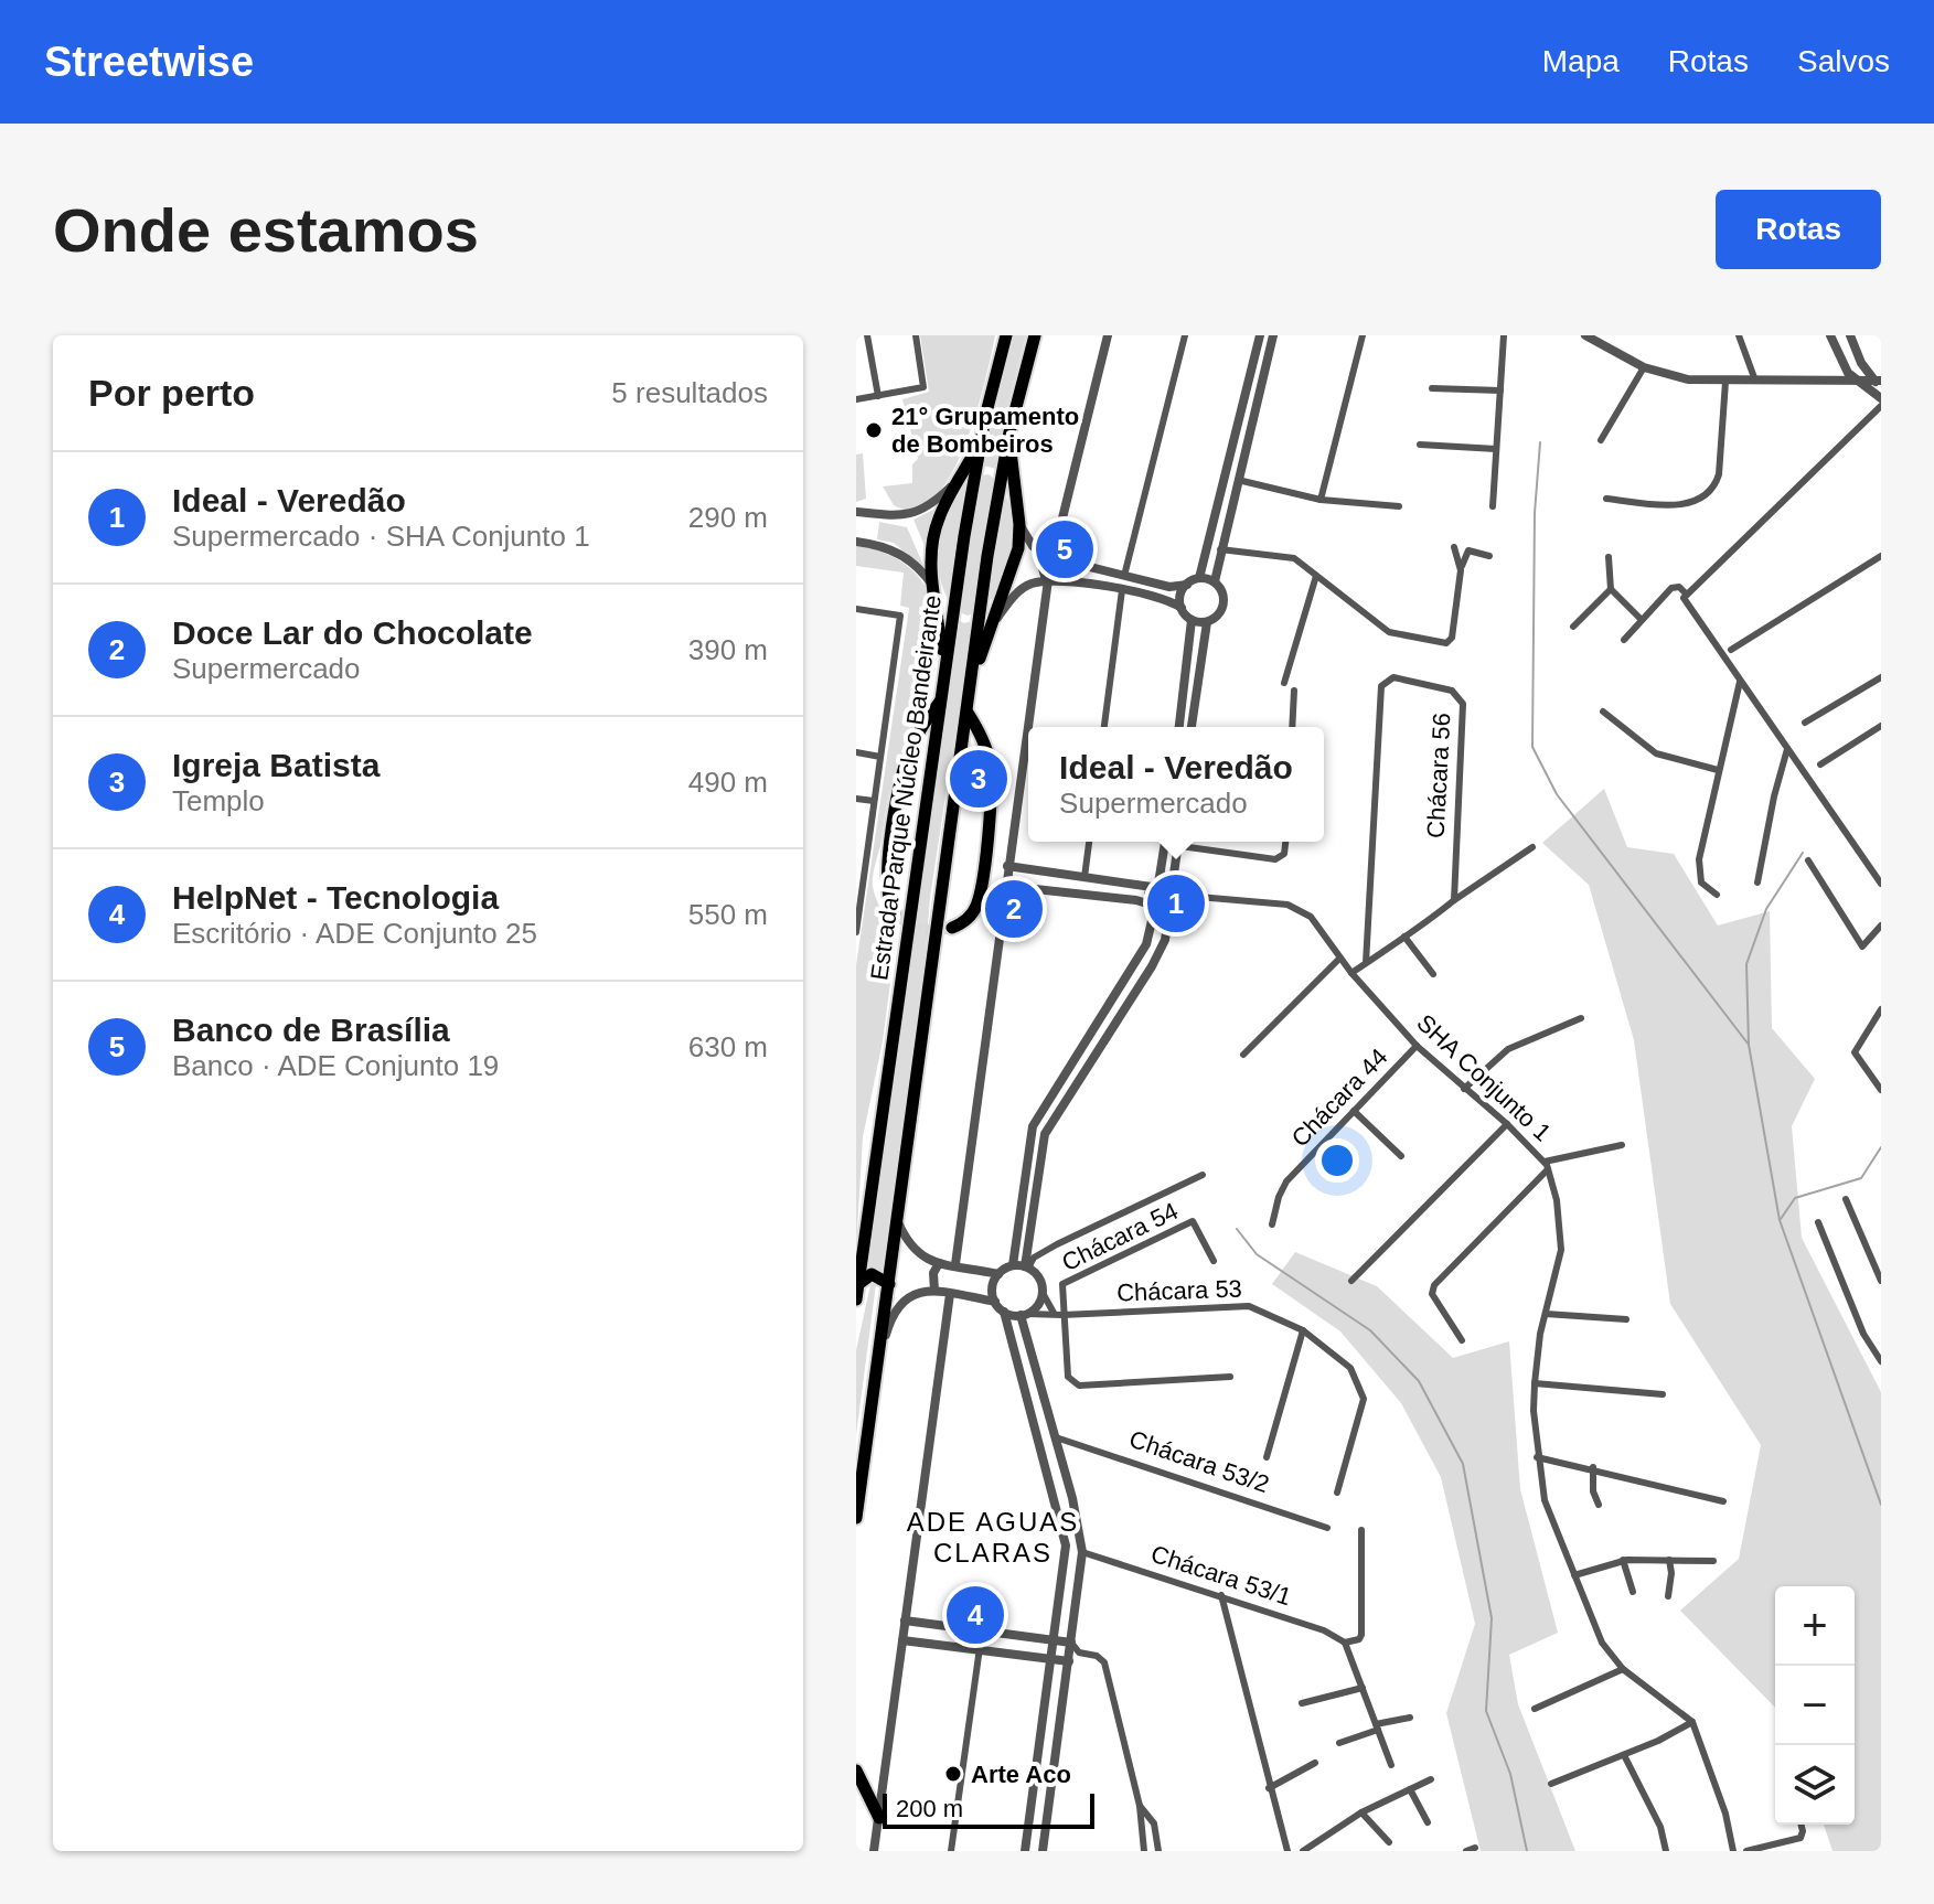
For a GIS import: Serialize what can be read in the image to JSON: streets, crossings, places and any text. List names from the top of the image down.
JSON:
{
  "streets": {
    "highway": ["Estrada Parque Núcleo Bandeirante"],
    "street": [
      "Chácara 56",
      "SHA Conjunto 1",
      "Chácara 44",
      "Chácara 54",
      "Chácara 53",
      "Chácara 53/2",
      "Chácara 53/1"
    ]
  },
  "crossings": [
    ["SHA Conjunto 1", "Chácara 44"],
    ["Chácara 54", "Chácara 53"]
  ],
  "districts": ["ADE AGUAS CLARAS"],
  "places": ["21° Grupamento de Bombeiros", "Arte Aco"],
  "scale_bar": "200 m",
  "page": {
    "header": "Streetwise",
    "nav": ["Mapa", "Rotas", "Salvos"],
    "buttons": "Rotas",
    "title": "Onde estamos",
    "heading": ["Por perto", "5 resultados"],
    "list": [
      {
        "mark": "1",
        "name": "Ideal - Veredão",
        "note": "Supermercado · SHA Conjunto 1",
        "value": "290 m"
      },
      {
        "mark": "2",
        "name": "Doce Lar do Chocolate",
        "note": "Supermercado",
        "value": "390 m"
      },
      {
        "mark": "3",
        "name": "Igreja Batista",
        "note": "Templo",
        "value": "490 m"
      },
      {
        "mark": "4",
        "name": "HelpNet - Tecnologia",
        "note": "Escritório · ADE Conjunto 25",
        "value": "550 m"
      },
      {
        "mark": "5",
        "name": "Banco de Brasília",
        "note": "Banco · ADE Conjunto 19",
        "value": "630 m"
      }
    ],
    "pins": [
      "5",
      "3",
      "1",
      "2",
      "4"
    ],
    "popup": ["Ideal - Veredão", "Supermercado"],
    "map_buttons": ["+", "−"],
    "scale": "200 m"
  }
}
